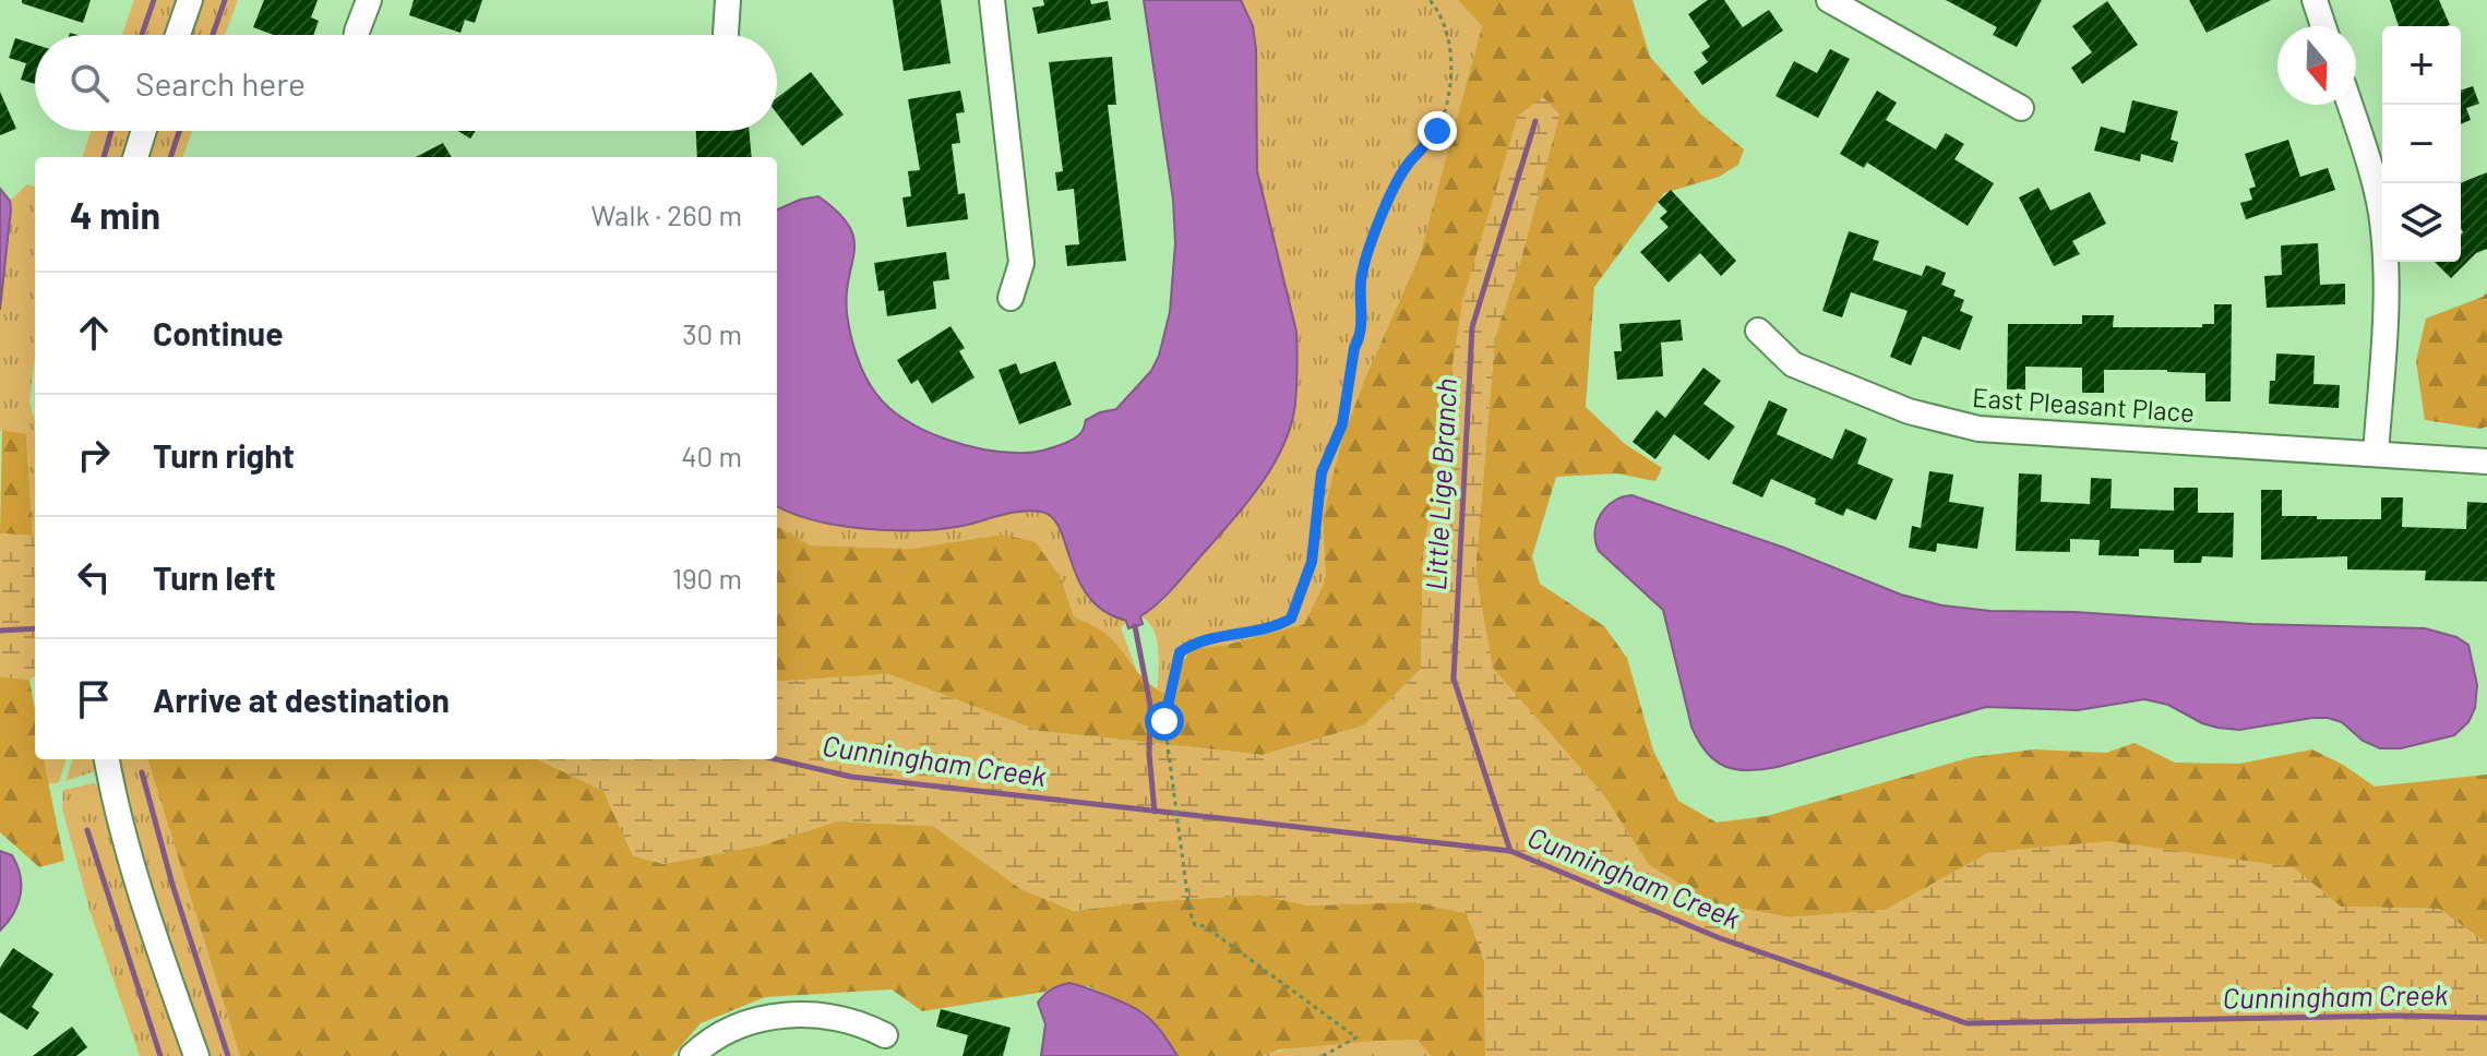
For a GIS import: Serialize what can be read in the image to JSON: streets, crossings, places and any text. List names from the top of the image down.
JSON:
{
  "streets": {
    "street": ["East Pleasant Place"]
  },
  "water": ["Little Lige Branch", "Cunningham Creek"],
  "north": "bottom",
  "page": {
    "map_buttons": ["+", "−"],
    "search": "Search here",
    "heading": ["4 min", "Walk · 260 m"],
    "list": [
      ["Continue", "30 m"],
      ["Turn right", "40 m"],
      ["Turn left", "190 m"],
      "Arrive at destination"
    ]
  }
}
